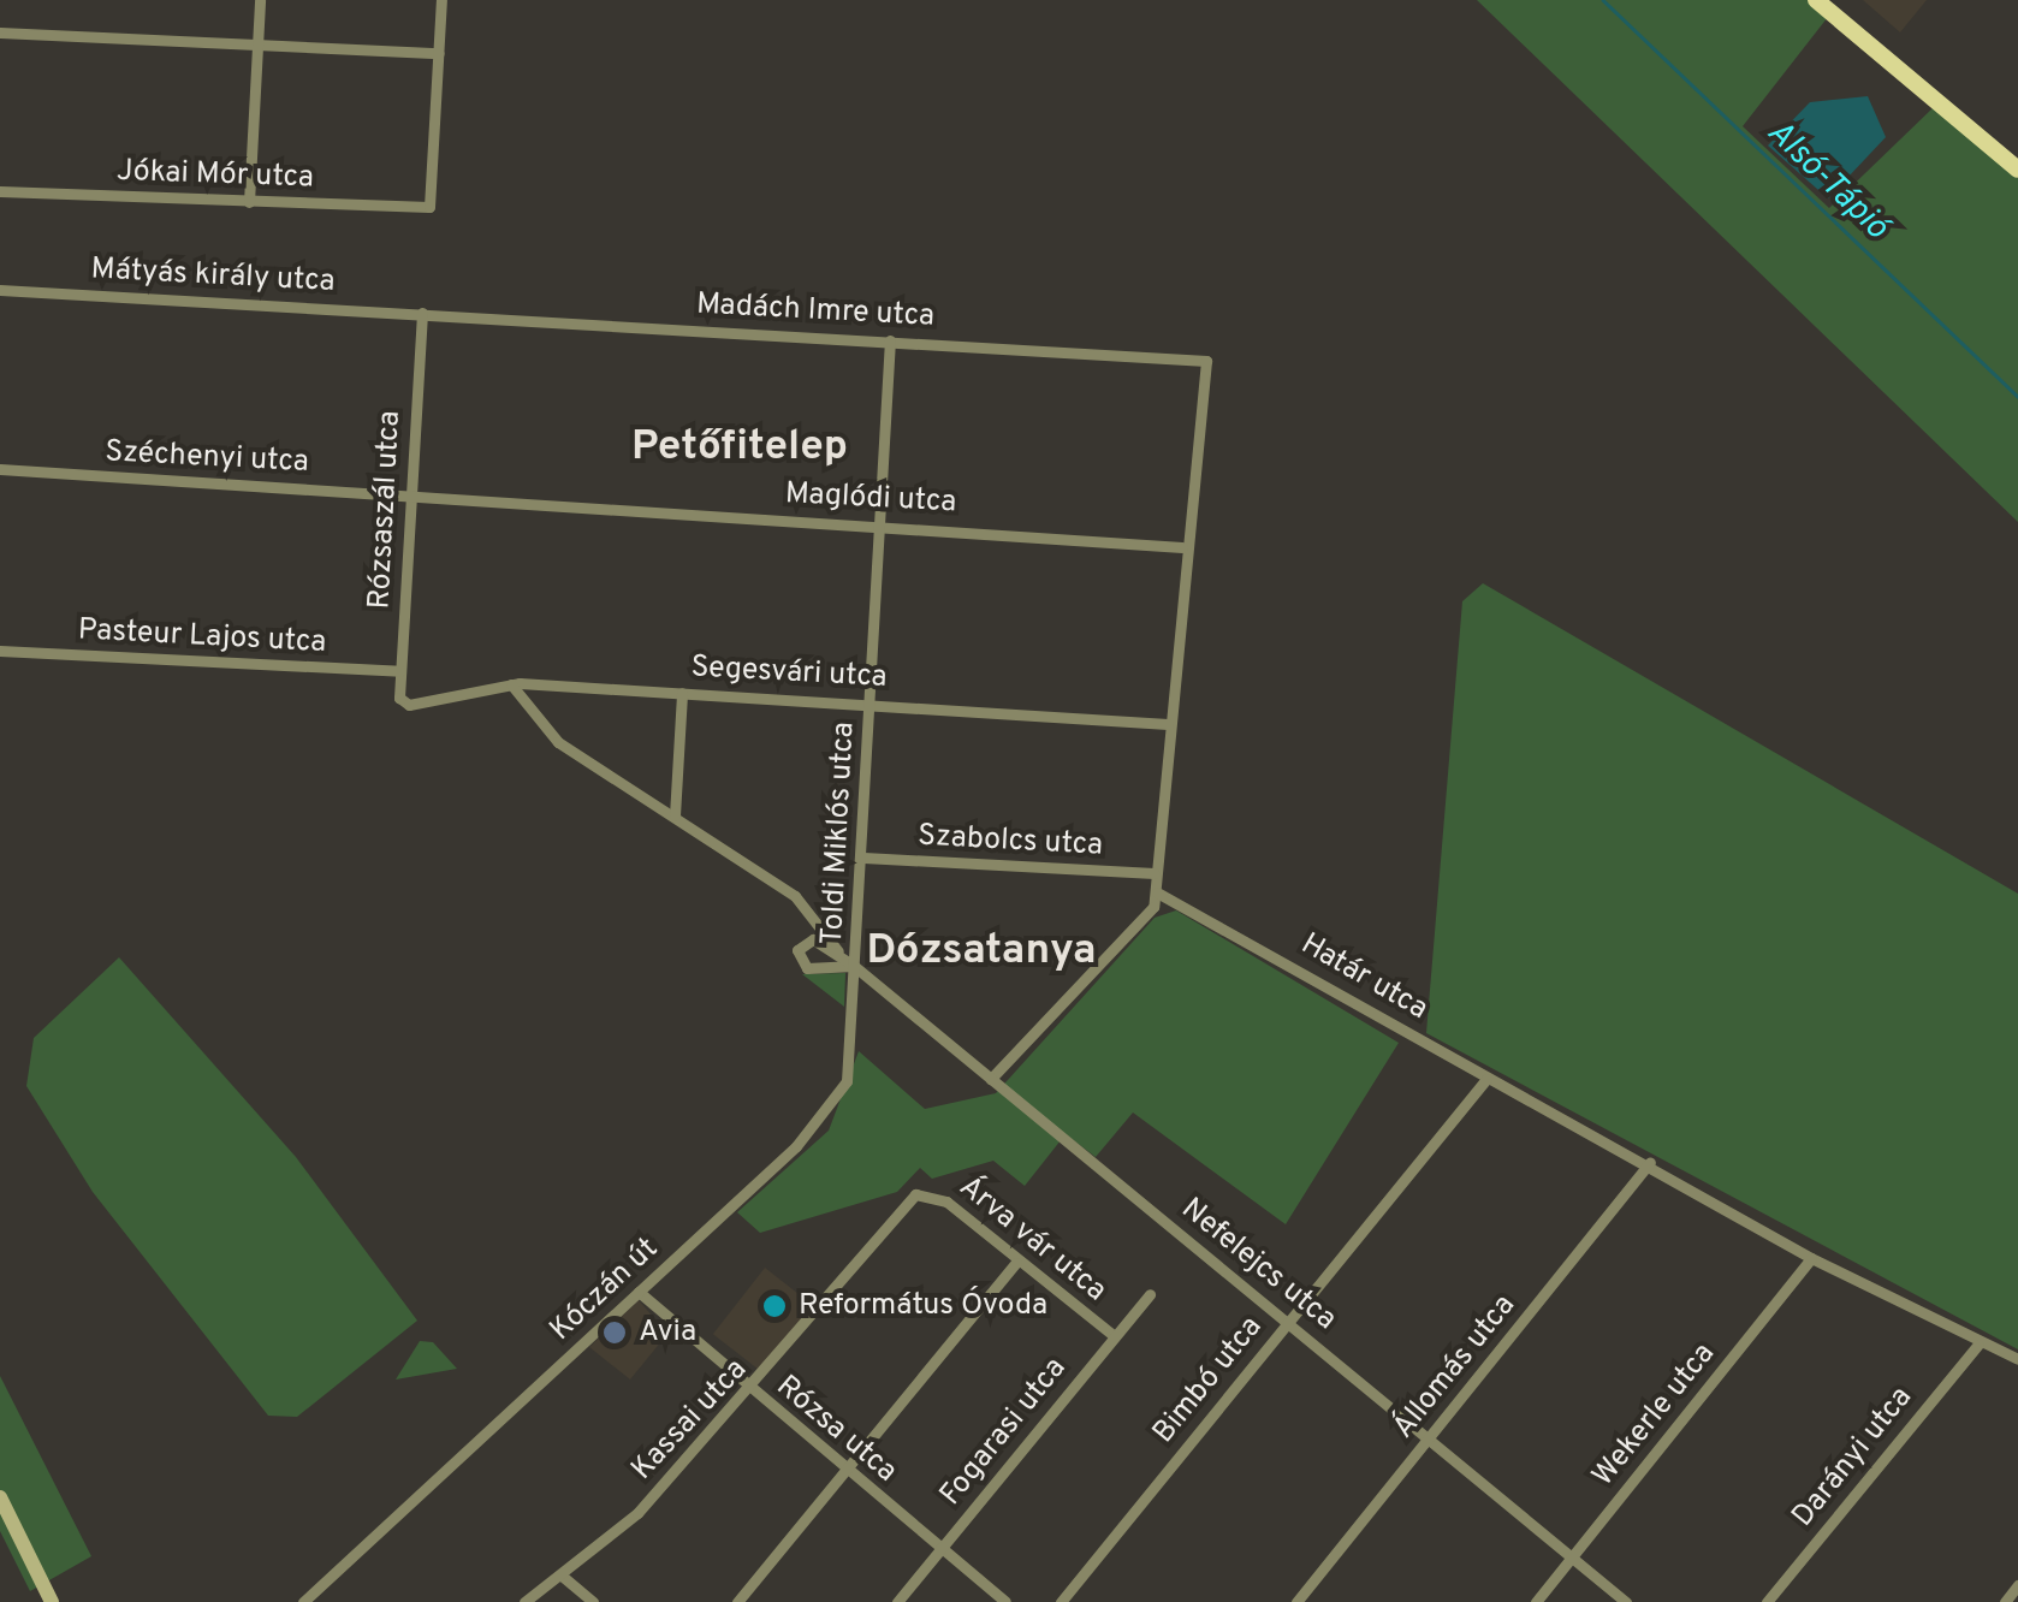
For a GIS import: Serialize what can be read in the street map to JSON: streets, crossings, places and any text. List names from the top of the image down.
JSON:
{
  "streets": {
    "street": [
      "Jókai Mór utca",
      "Mátyás király utca",
      "Madách Imre utca",
      "Széchenyi utca",
      "Maglódi utca",
      "Rózsaszál utca",
      "Pasteur Lajos utca",
      "Segesvári utca",
      "Toldi Miklós utca",
      "Szabolcs utca",
      "Határ utca",
      "Árva vár utca",
      "Nefelejcs utca",
      "Kóczán út",
      "Állomás utca",
      "Bimbó utca",
      "Wekerle utca",
      "Kassai utca",
      "Rózsa utca",
      "Fogarasi utca",
      "Darányi utca"
    ]
  },
  "crossings": [
    ["Mátyás király utca", "Madách Imre utca"],
    ["Mátyás király utca", "Rózsaszál utca"],
    ["Madách Imre utca", "Maglódi utca"],
    ["Madách Imre utca", "Rózsaszál utca"],
    ["Madách Imre utca", "Toldi Miklós utca"],
    ["Széchenyi utca", "Maglódi utca"],
    ["Széchenyi utca", "Rózsaszál utca"],
    ["Maglódi utca", "Rózsaszál utca"],
    ["Maglódi utca", "Toldi Miklós utca"],
    ["Rózsaszál utca", "Pasteur Lajos utca"],
    ["Rózsaszál utca", "Segesvári utca"],
    ["Segesvári utca", "Toldi Miklós utca"],
    ["Segesvári utca", "Nefelejcs utca"],
    ["Toldi Miklós utca", "Szabolcs utca"],
    ["Toldi Miklós utca", "Nefelejcs utca"],
    ["Toldi Miklós utca", "Kóczán út"],
    ["Határ utca", "Állomás utca"],
    ["Határ utca", "Bimbó utca"],
    ["Határ utca", "Wekerle utca"],
    ["Határ utca", "Darányi utca"],
    ["Árva vár utca", "Kassai utca"],
    ["Árva vár utca", "Fogarasi utca"],
    ["Nefelejcs utca", "Kóczán út"],
    ["Nefelejcs utca", "Állomás utca"],
    ["Nefelejcs utca", "Bimbó utca"],
    ["Nefelejcs utca", "Wekerle utca"],
    ["Kóczán út", "Rózsa utca"],
    ["Kassai utca", "Rózsa utca"],
    ["Rózsa utca", "Fogarasi utca"]
  ],
  "districts": ["Petőfitelep", "Dózsatanya"],
  "water": ["Alsó-Tápió"],
  "places": ["Református Óvoda", "Avia"]
}
